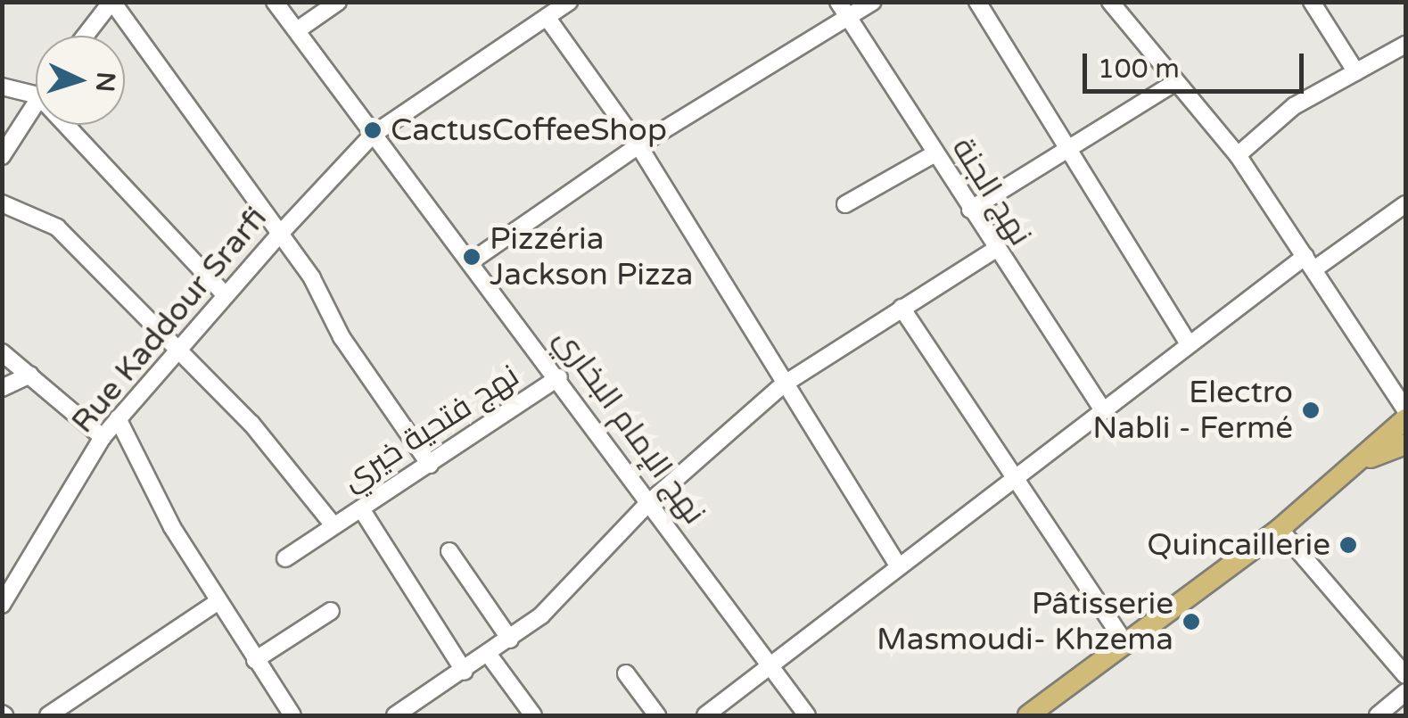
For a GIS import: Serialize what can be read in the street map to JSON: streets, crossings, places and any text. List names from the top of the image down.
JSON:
{
  "streets": {
    "street": [
      "نهج الجنة",
      "Rue Kaddour Srarfi",
      "نهج الإمام البخاري",
      "نهج فتحية خيري"
    ]
  },
  "crossings": [
    ["Rue Kaddour Srarfi", "نهج الإمام البخاري"],
    ["نهج الإمام البخاري", "نهج فتحية خيري"]
  ],
  "places": [
    "CactusCoffeeShop",
    "Pizzéria Jackson Pizza",
    "Electro Nabli - Fermé",
    "Quincaillerie",
    "Pâtisserie Masmoudi- Khzema"
  ],
  "scale_bar": "100 m",
  "north": "right"
}
